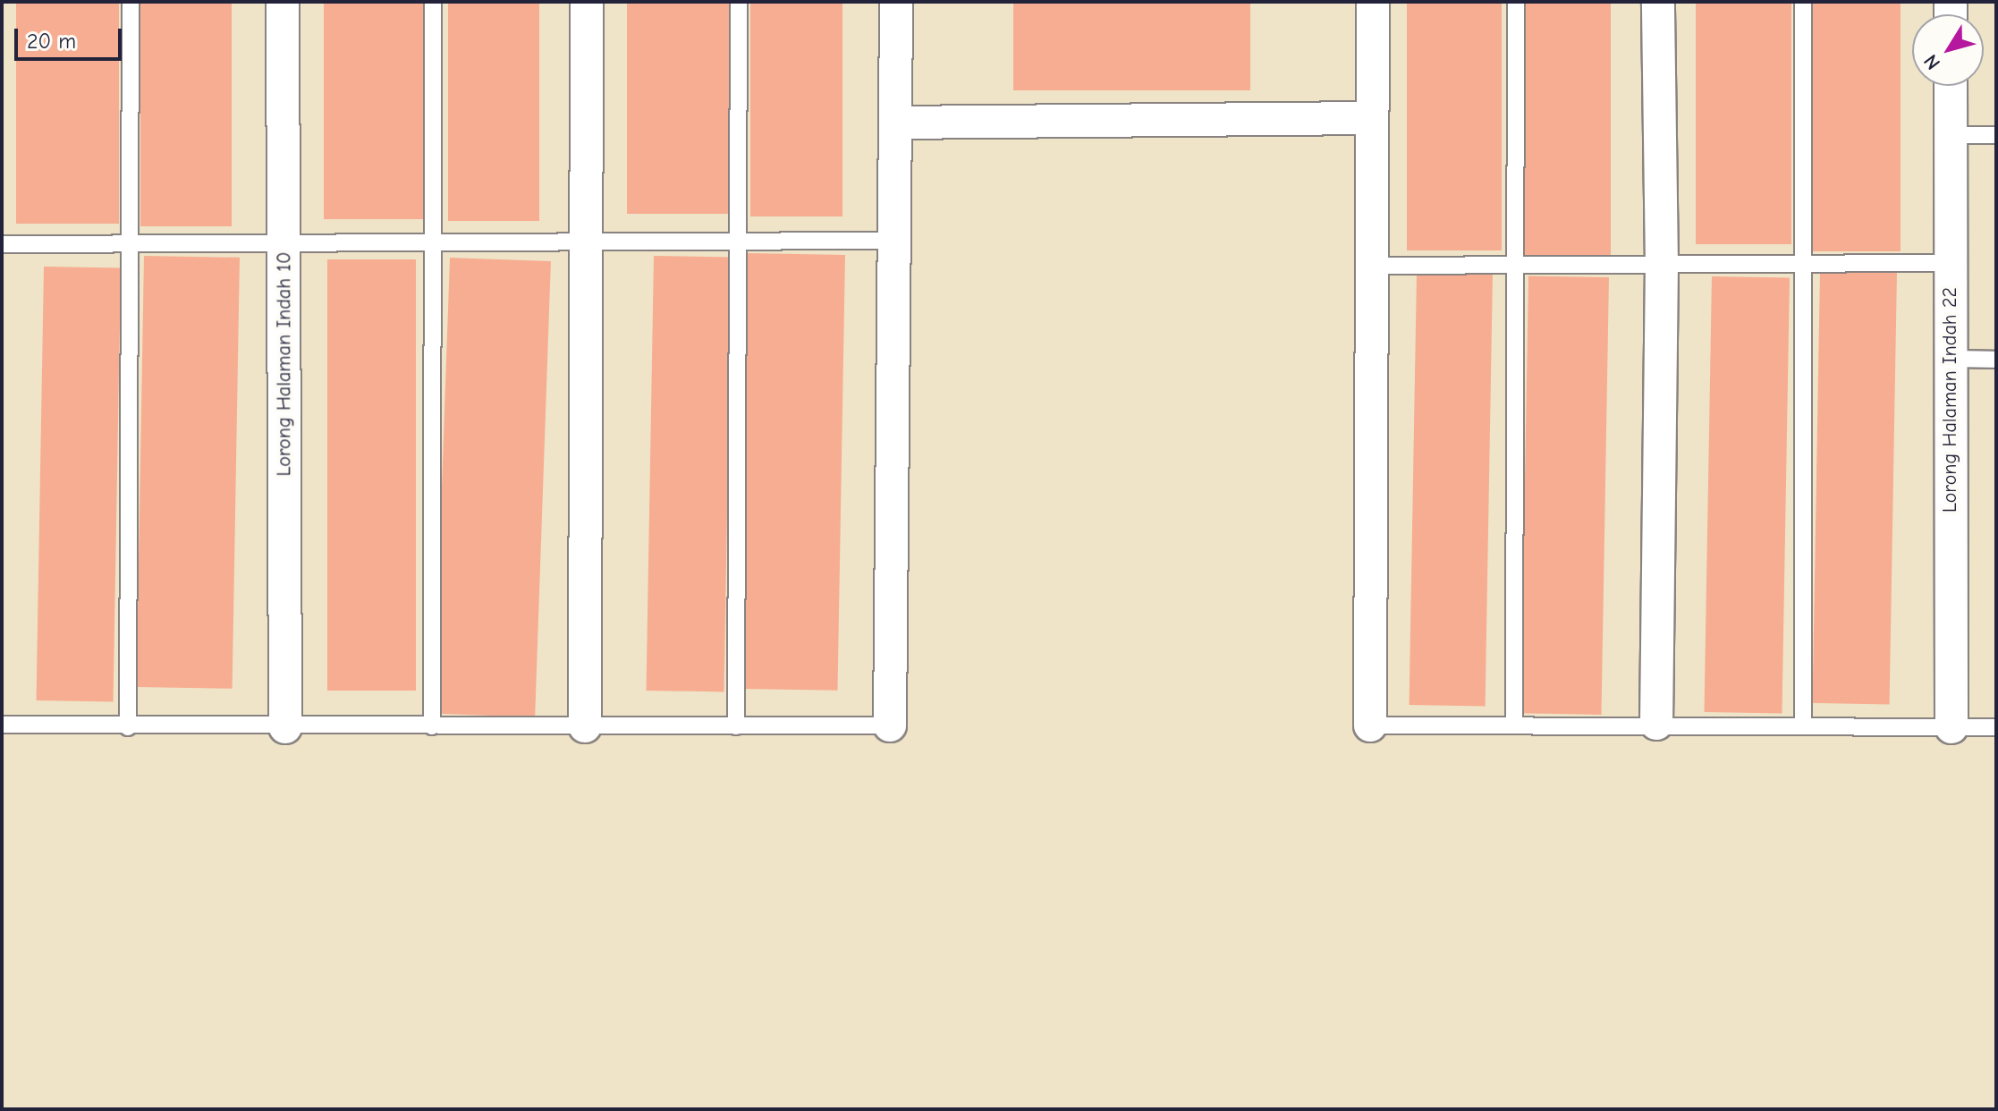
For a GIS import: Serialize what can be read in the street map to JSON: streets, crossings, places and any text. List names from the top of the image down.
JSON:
{
  "streets": {
    "street": ["Lorong Halaman Indah 10", "Lorong Halaman Indah 22"]
  },
  "scale_bar": "20 m",
  "north": "bottom left"
}
